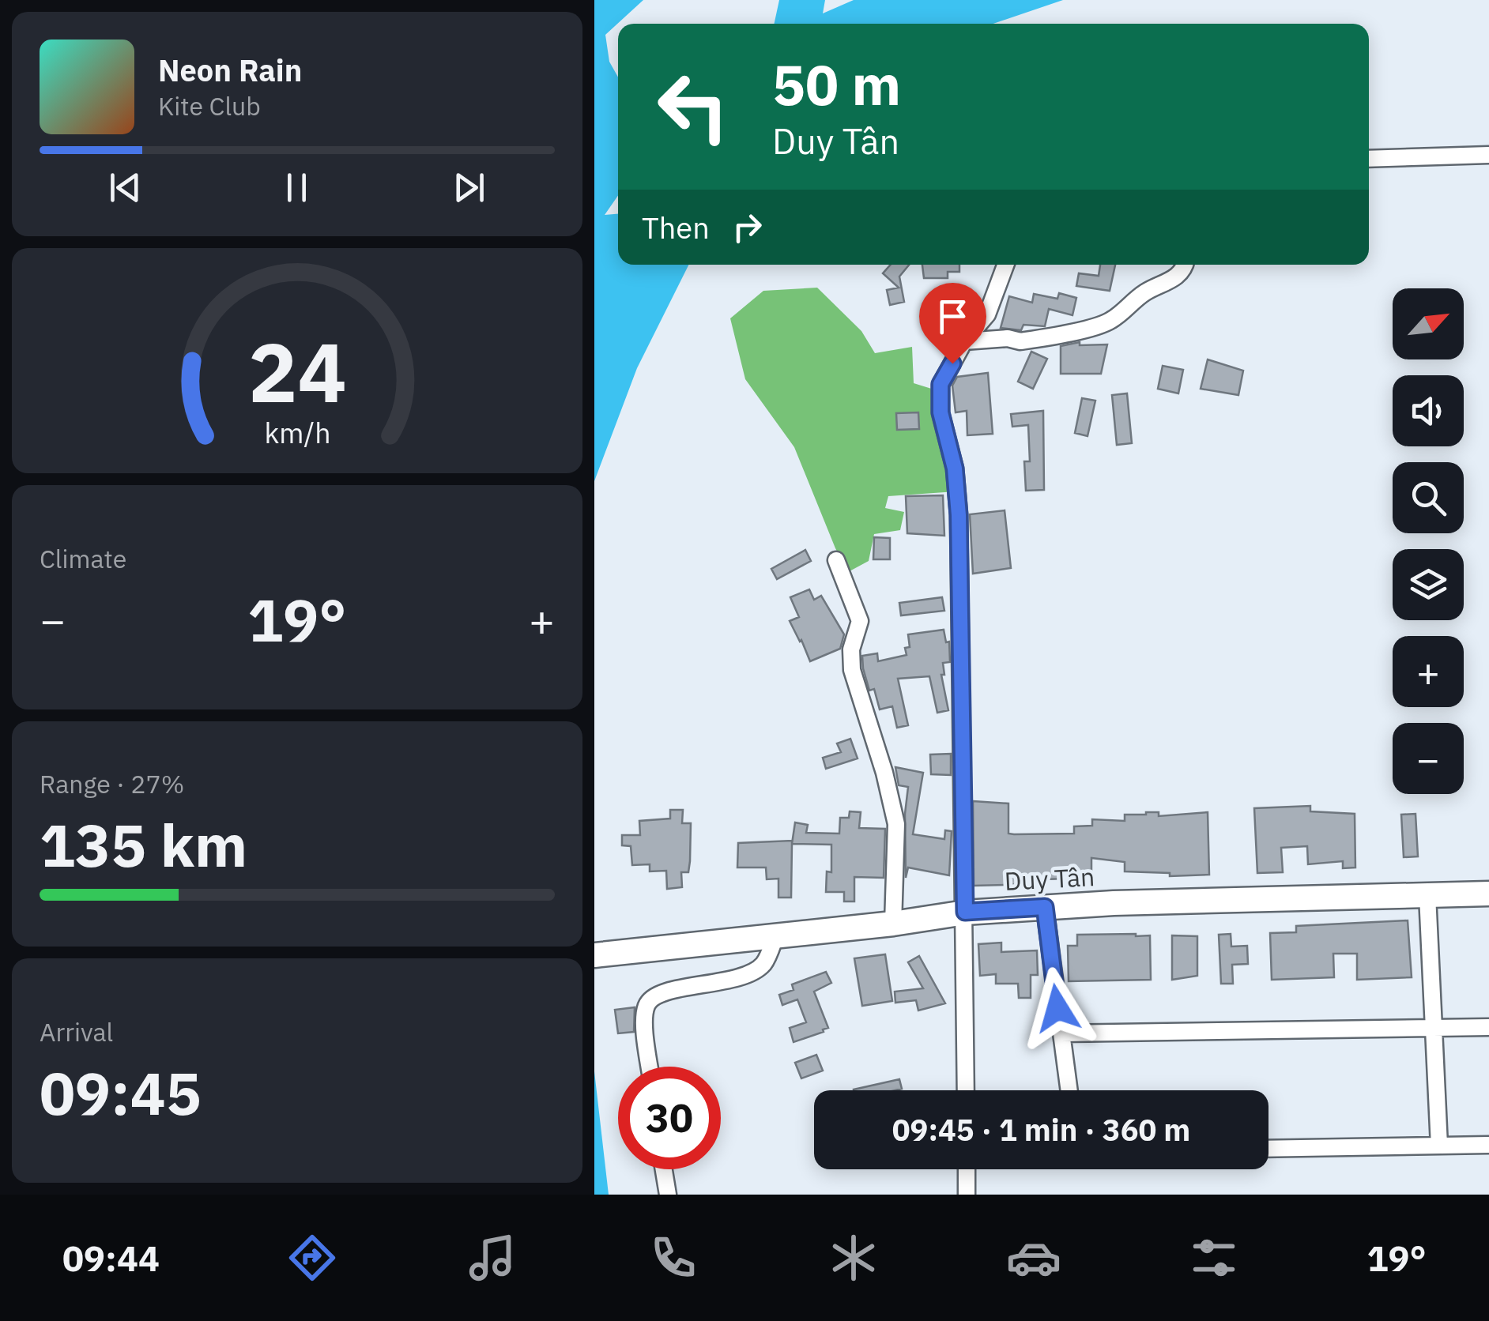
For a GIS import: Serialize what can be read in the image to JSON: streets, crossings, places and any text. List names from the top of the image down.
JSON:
{
  "streets": {
    "street": ["Duy Tân"]
  },
  "north": "top right",
  "page": {
    "turn": ["50 m", "Duy Tân"],
    "song": ["Neon Rain", "Kite Club"],
    "then": "Then",
    "map_buttons": ["+", "−"],
    "tile": [
      "Climate",
      ["Range · 27%", "135 km"],
      ["Arrival", "09:45"]
    ],
    "heat": ["−", "19°", "+"],
    "limit": "30",
    "trip": "09:45 · 1 min · 360 m",
    "tabs": ["09:44", "19°"],
    "gauge": ["24", "km/h"]
  }
}
